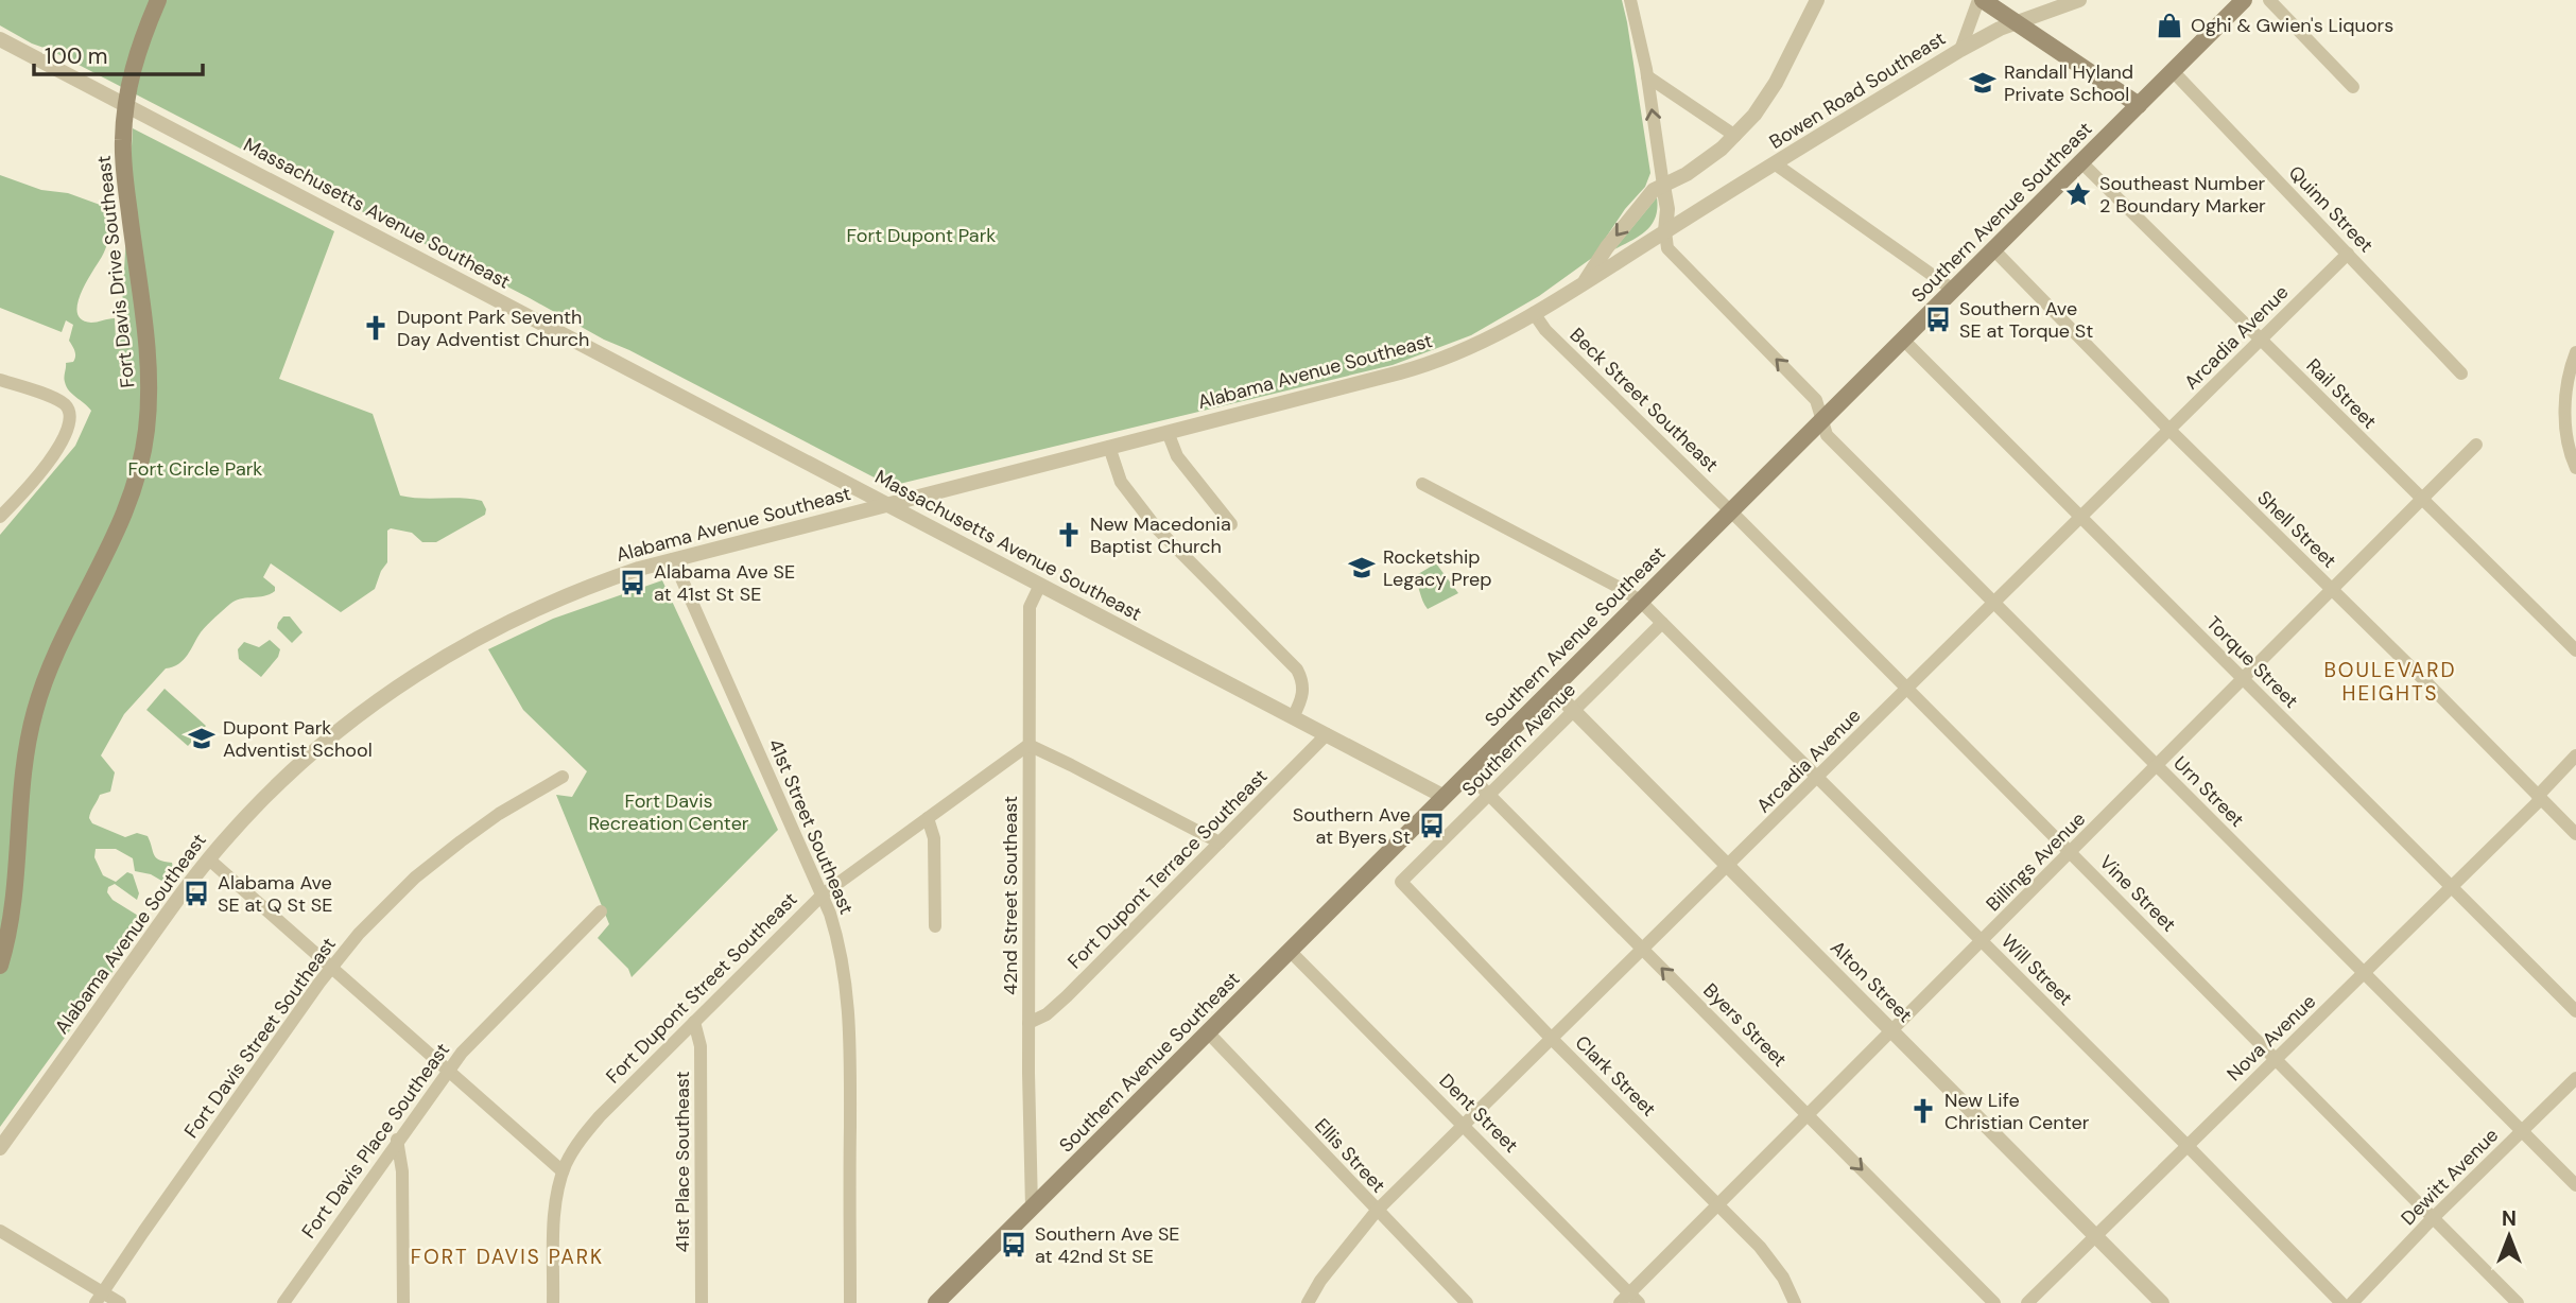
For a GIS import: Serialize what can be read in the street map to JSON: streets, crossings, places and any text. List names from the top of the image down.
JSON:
{
  "streets": {
    "main road": ["Southern Avenue Southeast", "Fort Davis Drive Southeast"],
    "street": [
      "Bowen Road Southeast",
      "Quinn Street",
      "Massachusetts Avenue Southeast",
      "Arcadia Avenue",
      "Alabama Avenue Southeast",
      "Rail Street",
      "Beck Street Southeast",
      "Shell Street",
      "Torque Street",
      "Southern Avenue",
      "Urn Street",
      "41st Street Southeast",
      "Billings Avenue",
      "Fort Dupont Terrace Southeast",
      "Vine Street",
      "42nd Street Southeast",
      "Will Street",
      "Alton Street",
      "Fort Dupont Street Southeast",
      "Byers Street",
      "Fort Davis Street Southeast",
      "Nova Avenue",
      "Clark Street",
      "Dent Street",
      "Fort Davis Place Southeast",
      "Ellis Street",
      "41st Place Southeast",
      "Dewitt Avenue"
    ]
  },
  "crossings": [
    ["Bowen Road Southeast", "Alabama Avenue Southeast"],
    ["Bowen Road Southeast", "Urn Street"],
    ["Quinn Street", "Southern Avenue Southeast"],
    ["Quinn Street", "Arcadia Avenue"],
    ["Southern Avenue Southeast", "Massachusetts Avenue Southeast"],
    ["Southern Avenue Southeast", "Rail Street"],
    ["Southern Avenue Southeast", "Beck Street Southeast"],
    ["Southern Avenue Southeast", "Shell Street"],
    ["Southern Avenue Southeast", "Torque Street"],
    ["Southern Avenue Southeast", "Urn Street"],
    ["Southern Avenue Southeast", "Vine Street"],
    ["Southern Avenue Southeast", "42nd Street Southeast"],
    ["Southern Avenue Southeast", "Will Street"],
    ["Southern Avenue Southeast", "Alton Street"],
    ["Southern Avenue Southeast", "Byers Street"],
    ["Southern Avenue Southeast", "Dent Street"],
    ["Southern Avenue Southeast", "Ellis Street"],
    ["Massachusetts Avenue Southeast", "Fort Davis Drive Southeast"],
    ["Massachusetts Avenue Southeast", "Alabama Avenue Southeast"],
    ["Massachusetts Avenue Southeast", "Fort Dupont Terrace Southeast"],
    ["Massachusetts Avenue Southeast", "42nd Street Southeast"],
    ["Arcadia Avenue", "Rail Street"],
    ["Arcadia Avenue", "Shell Street"],
    ["Arcadia Avenue", "Torque Street"],
    ["Arcadia Avenue", "Urn Street"],
    ["Arcadia Avenue", "Vine Street"],
    ["Arcadia Avenue", "Will Street"],
    ["Arcadia Avenue", "Alton Street"],
    ["Arcadia Avenue", "Byers Street"],
    ["Arcadia Avenue", "Clark Street"],
    ["Arcadia Avenue", "Dent Street"],
    ["Arcadia Avenue", "Ellis Street"],
    ["Alabama Avenue Southeast", "Beck Street Southeast"],
    ["Alabama Avenue Southeast", "Urn Street"],
    ["Alabama Avenue Southeast", "41st Street Southeast"],
    ["Rail Street", "Billings Avenue"],
    ["Beck Street Southeast", "Vine Street"],
    ["Shell Street", "Billings Avenue"],
    ["Shell Street", "Nova Avenue"],
    ["Torque Street", "Billings Avenue"],
    ["Torque Street", "Nova Avenue"],
    ["Southern Avenue", "Will Street"],
    ["Southern Avenue", "Alton Street"],
    ["Southern Avenue", "Byers Street"],
    ["Southern Avenue", "Clark Street"],
    ["Urn Street", "Billings Avenue"],
    ["Urn Street", "Nova Avenue"],
    ["Urn Street", "Dewitt Avenue"],
    ["41st Street Southeast", "Fort Dupont Street Southeast"],
    ["Billings Avenue", "Vine Street"],
    ["Billings Avenue", "Will Street"],
    ["Billings Avenue", "Alton Street"],
    ["Billings Avenue", "Byers Street"],
    ["Billings Avenue", "Clark Street"],
    ["Billings Avenue", "Dent Street"],
    ["Fort Dupont Terrace Southeast", "42nd Street Southeast"],
    ["Vine Street", "Nova Avenue"],
    ["Vine Street", "Dewitt Avenue"],
    ["42nd Street Southeast", "Fort Dupont Street Southeast"],
    ["Will Street", "Nova Avenue"],
    ["Alton Street", "Nova Avenue"],
    ["Fort Dupont Street Southeast", "41st Place Southeast"]
  ],
  "districts": ["BOULEVARD HEIGHTS", "FORT DAVIS PARK"],
  "parks": ["Fort Dupont Park", "Fort Circle Park", "Fort Davis Recreation Center"],
  "places": {
    "shop": ["Oghi & Gwien's Liquors"],
    "school or university": ["Randall Hyland Private School", "Rocketship Legacy Prep", "Dupont Park Adventist School"],
    "place": ["Southeast Number 2 Boundary Marker"],
    "bus stop": [
      "Southern Ave SE at Torque St",
      "Alabama Ave SE at 41st St SE",
      "Southern Ave at Byers St",
      "Alabama Ave SE at Q St SE",
      "Southern Ave SE at 42nd St SE"
    ],
    "church": ["Dupont Park Seventh Day Adventist Church", "New Macedonia Baptist Church", "New Life Christian Center"]
  },
  "scale_bar": "100 m",
  "north": "top"
}
